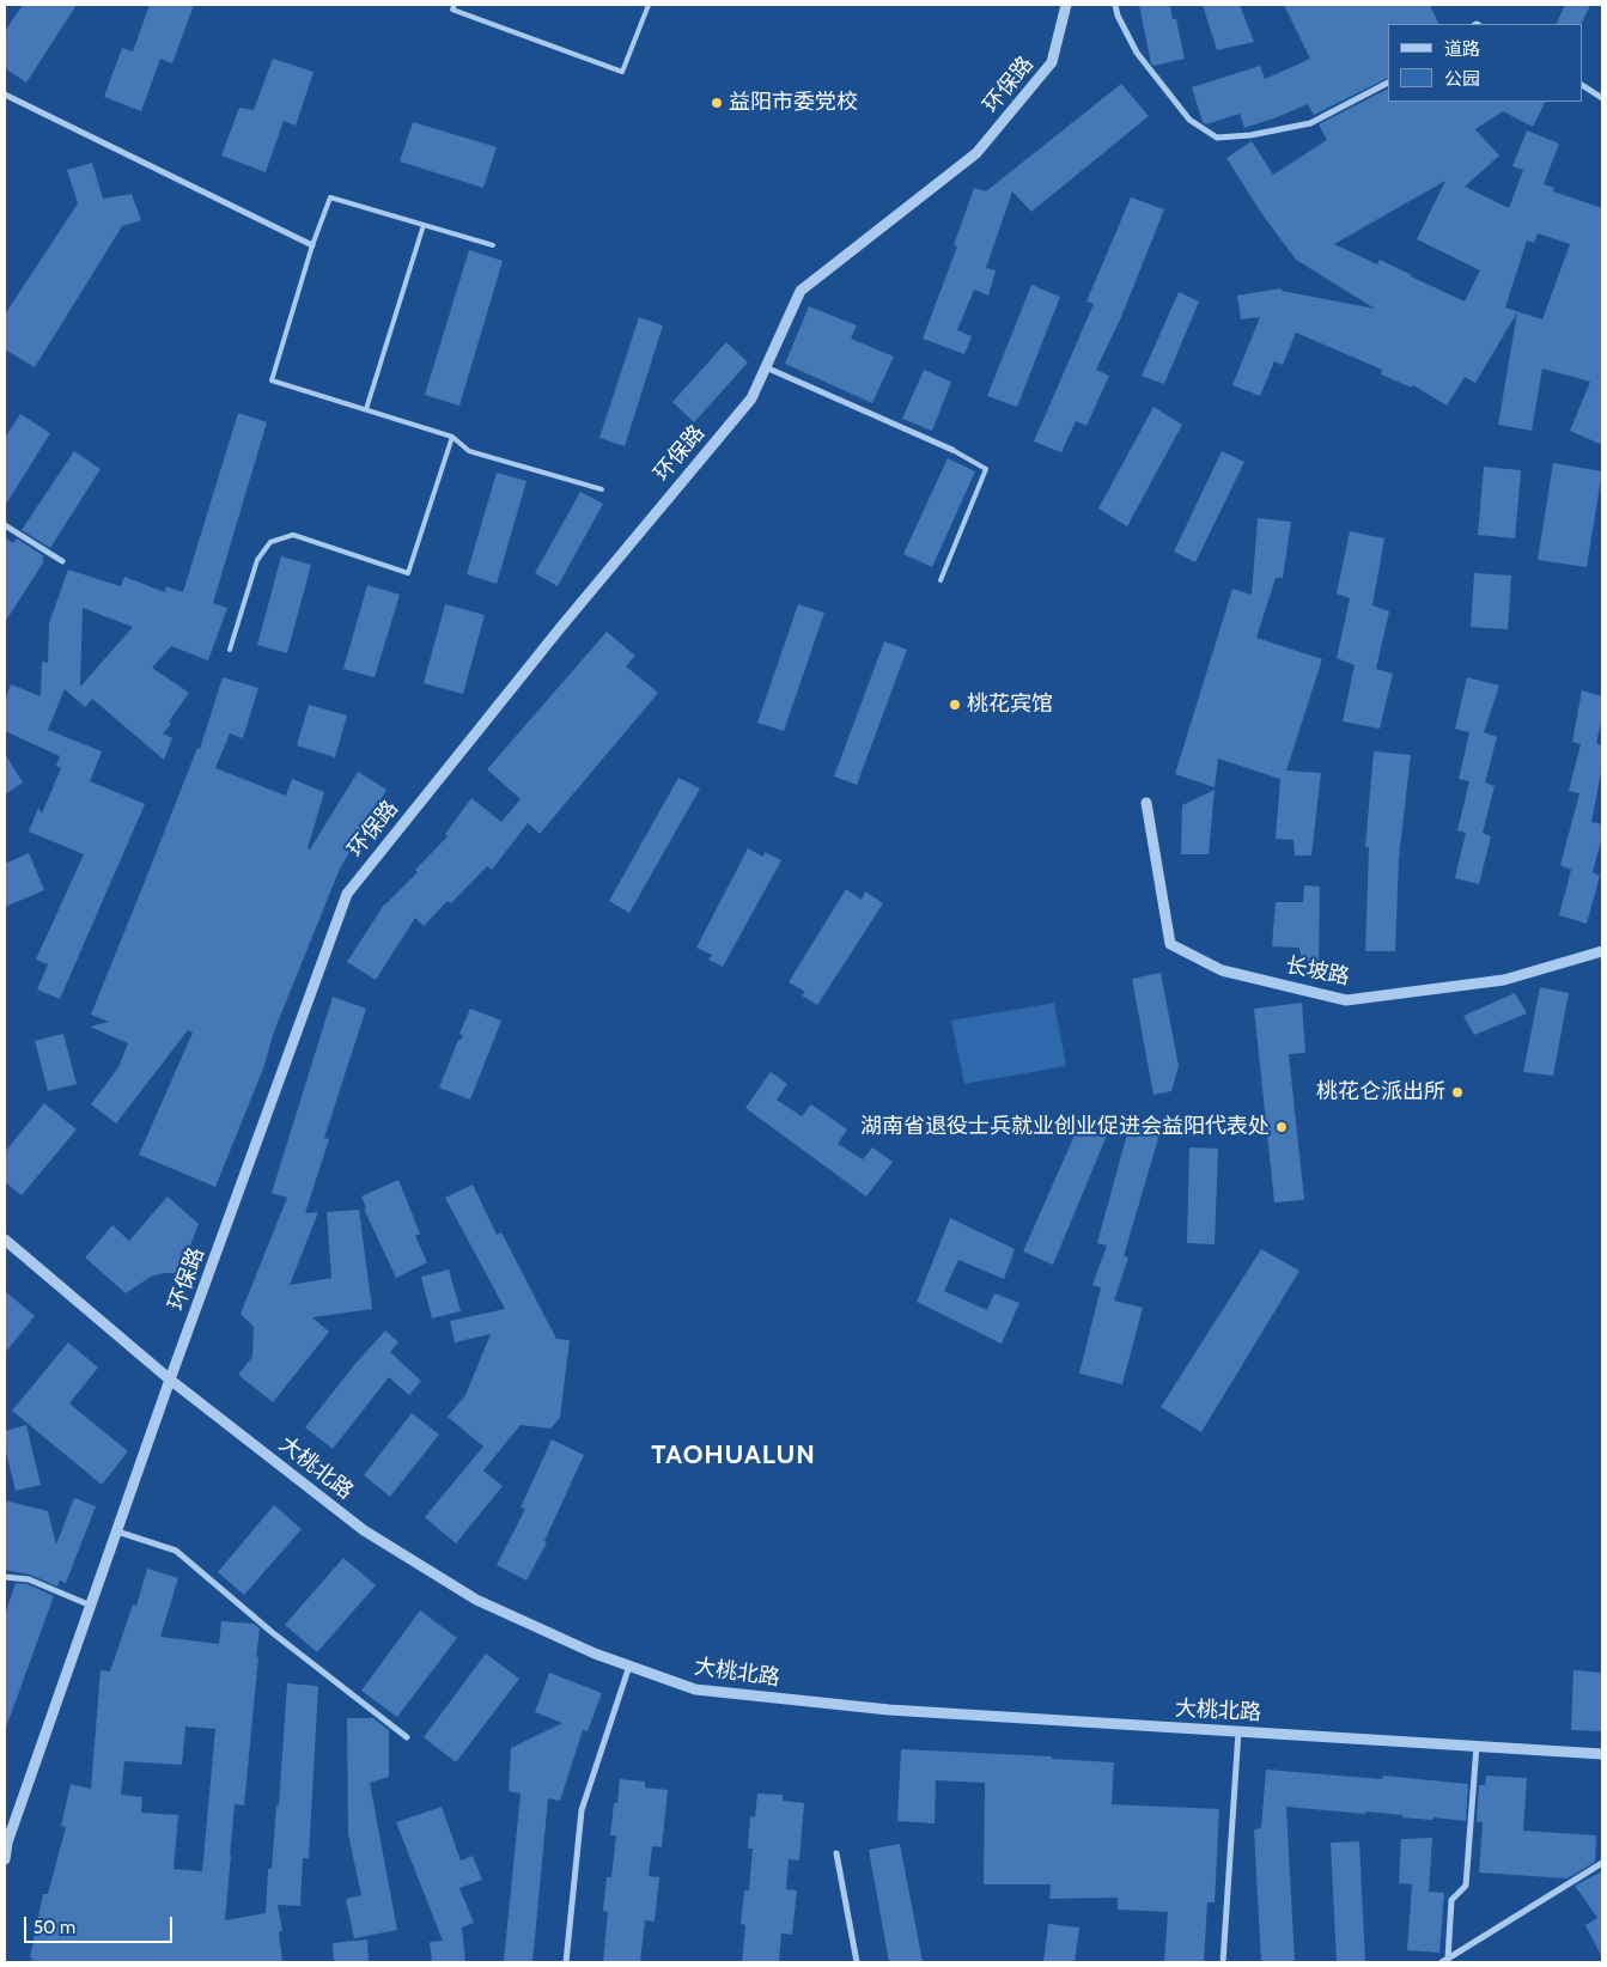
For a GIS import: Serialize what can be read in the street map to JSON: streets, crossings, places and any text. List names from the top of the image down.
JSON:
{
  "streets": {
    "street": ["环保路", "长坡路", "大桃北路"]
  },
  "crossings": [
    ["环保路", "大桃北路"]
  ],
  "districts": ["TAOHUALUN"],
  "places": [
    "益阳市委党校",
    "桃花宾馆",
    "桃花仑派出所",
    "湖南省退役士兵就业创业促进会益阳代表处"
  ],
  "legend": ["道路", "公园"],
  "scale_bar": "50 m"
}
